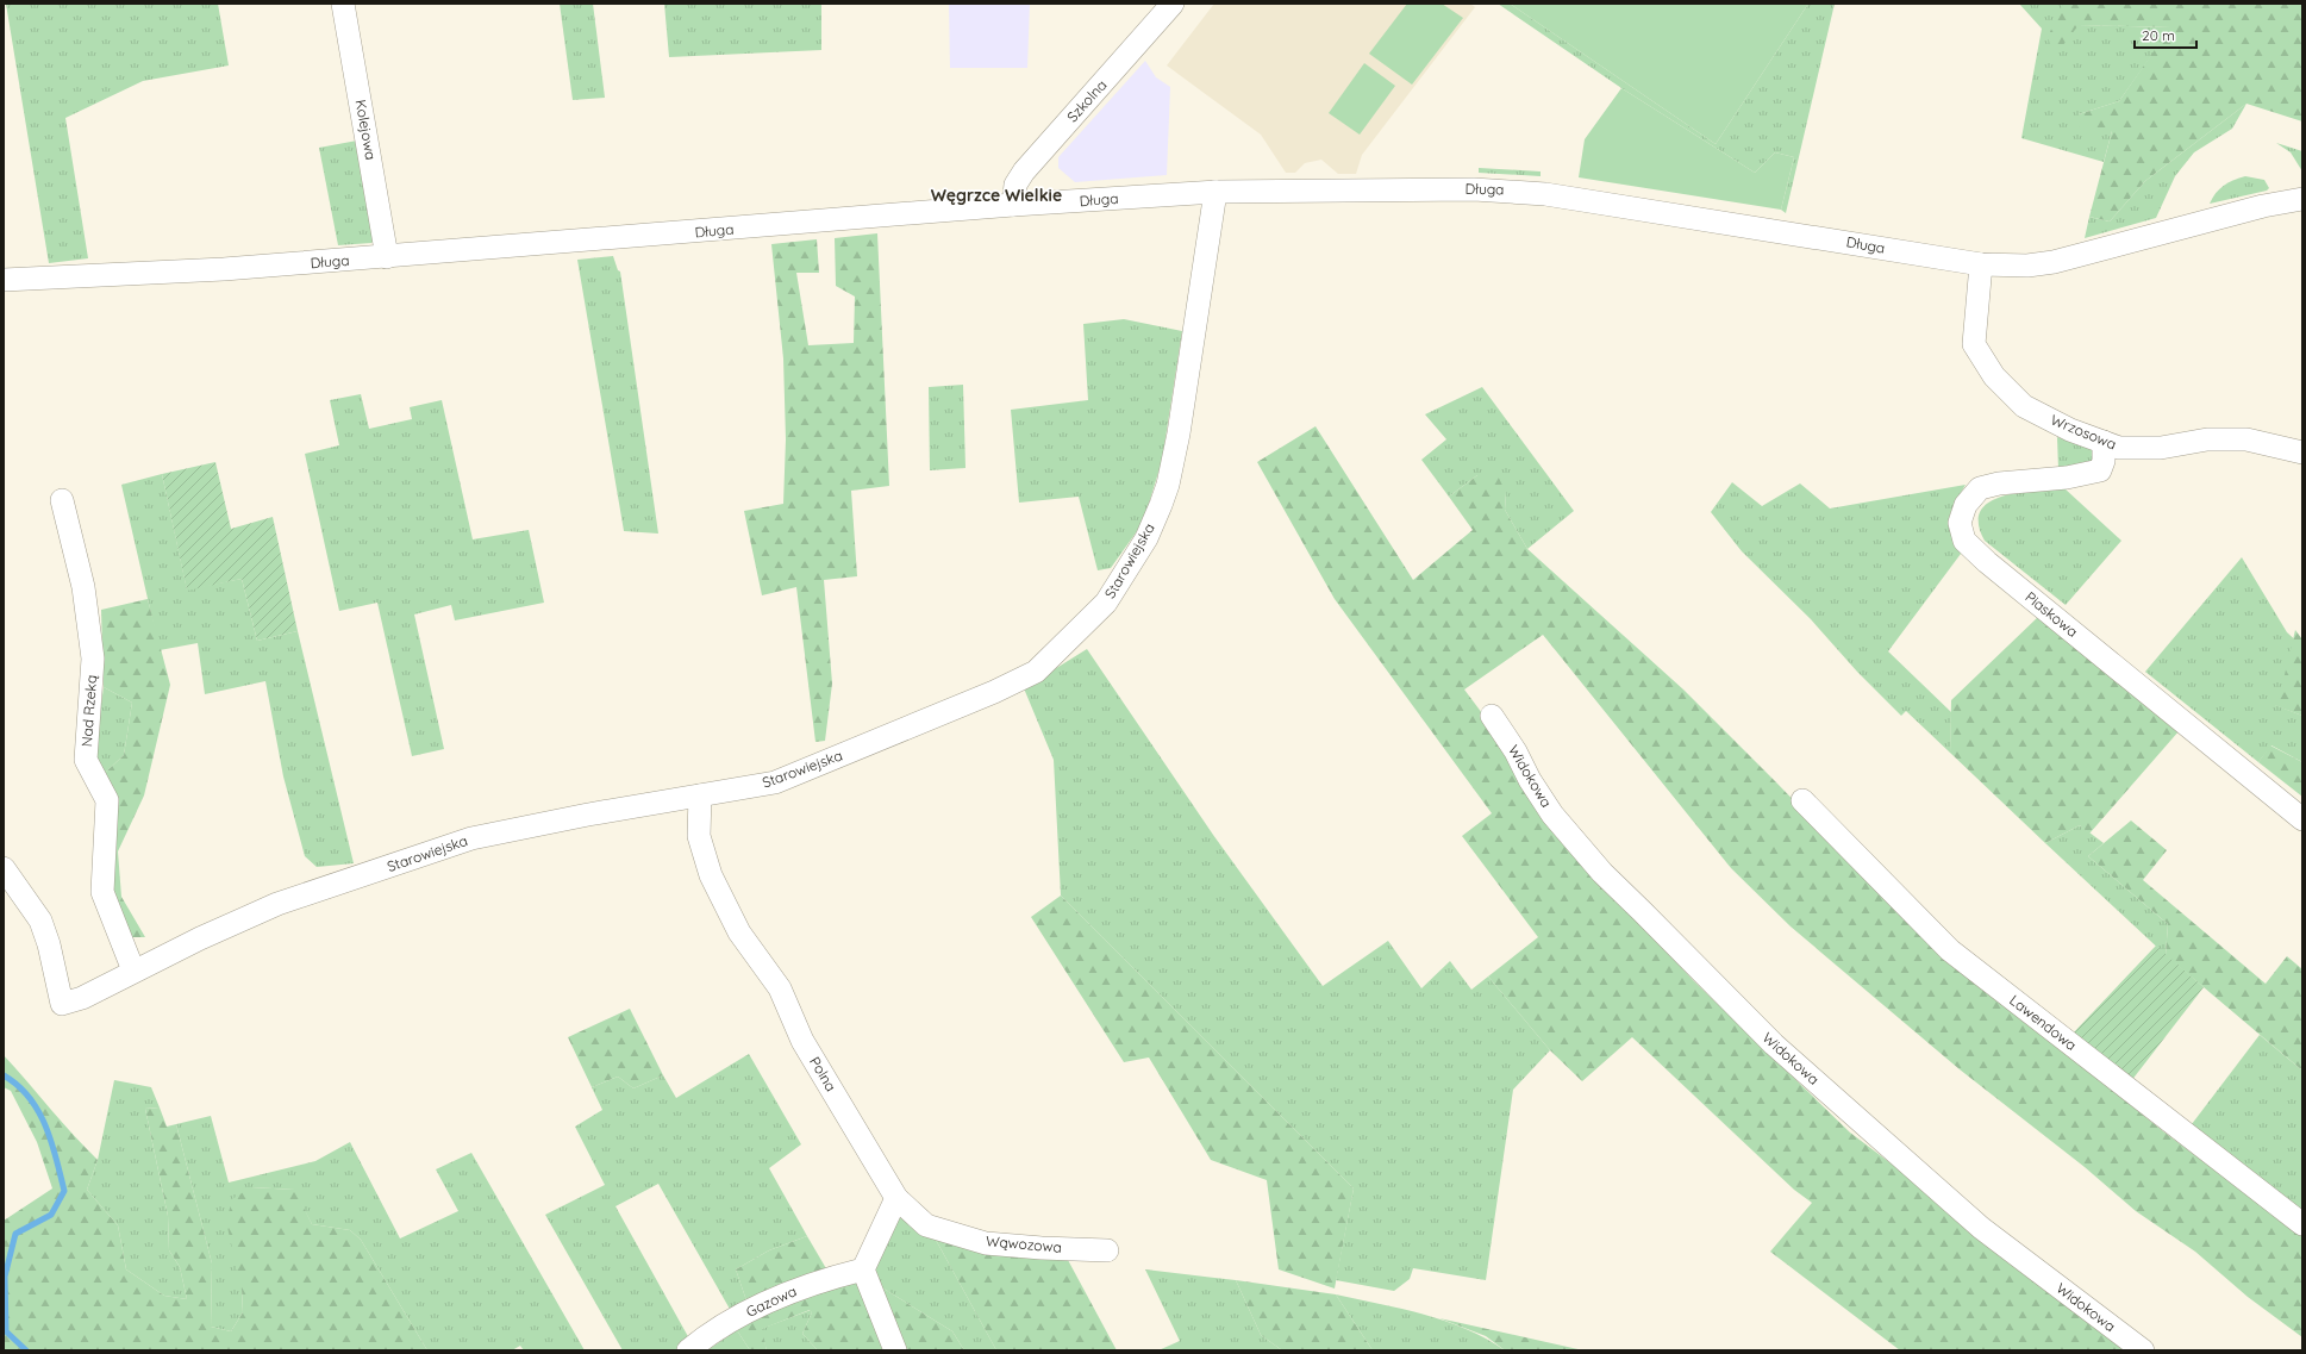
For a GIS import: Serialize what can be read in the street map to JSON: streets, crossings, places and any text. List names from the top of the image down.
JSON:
{
  "streets": {
    "street": [
      "Szkolna",
      "Kolejowa",
      "Długa",
      "Wrzosowa",
      "Starowiejska",
      "Piaskowa",
      "Nad Rzeką",
      "Widokowa",
      "Lawendowa",
      "Polna",
      "Wąwozowa",
      "Gazowa"
    ]
  },
  "crossings": [
    ["Szkolna", "Długa"],
    ["Kolejowa", "Długa"],
    ["Długa", "Wrzosowa"],
    ["Długa", "Starowiejska"],
    ["Wrzosowa", "Piaskowa"],
    ["Starowiejska", "Nad Rzeką"],
    ["Starowiejska", "Polna"],
    ["Polna", "Wąwozowa"]
  ],
  "districts": ["Węgrzce Wielkie"],
  "scale_bar": "20 m"
}
